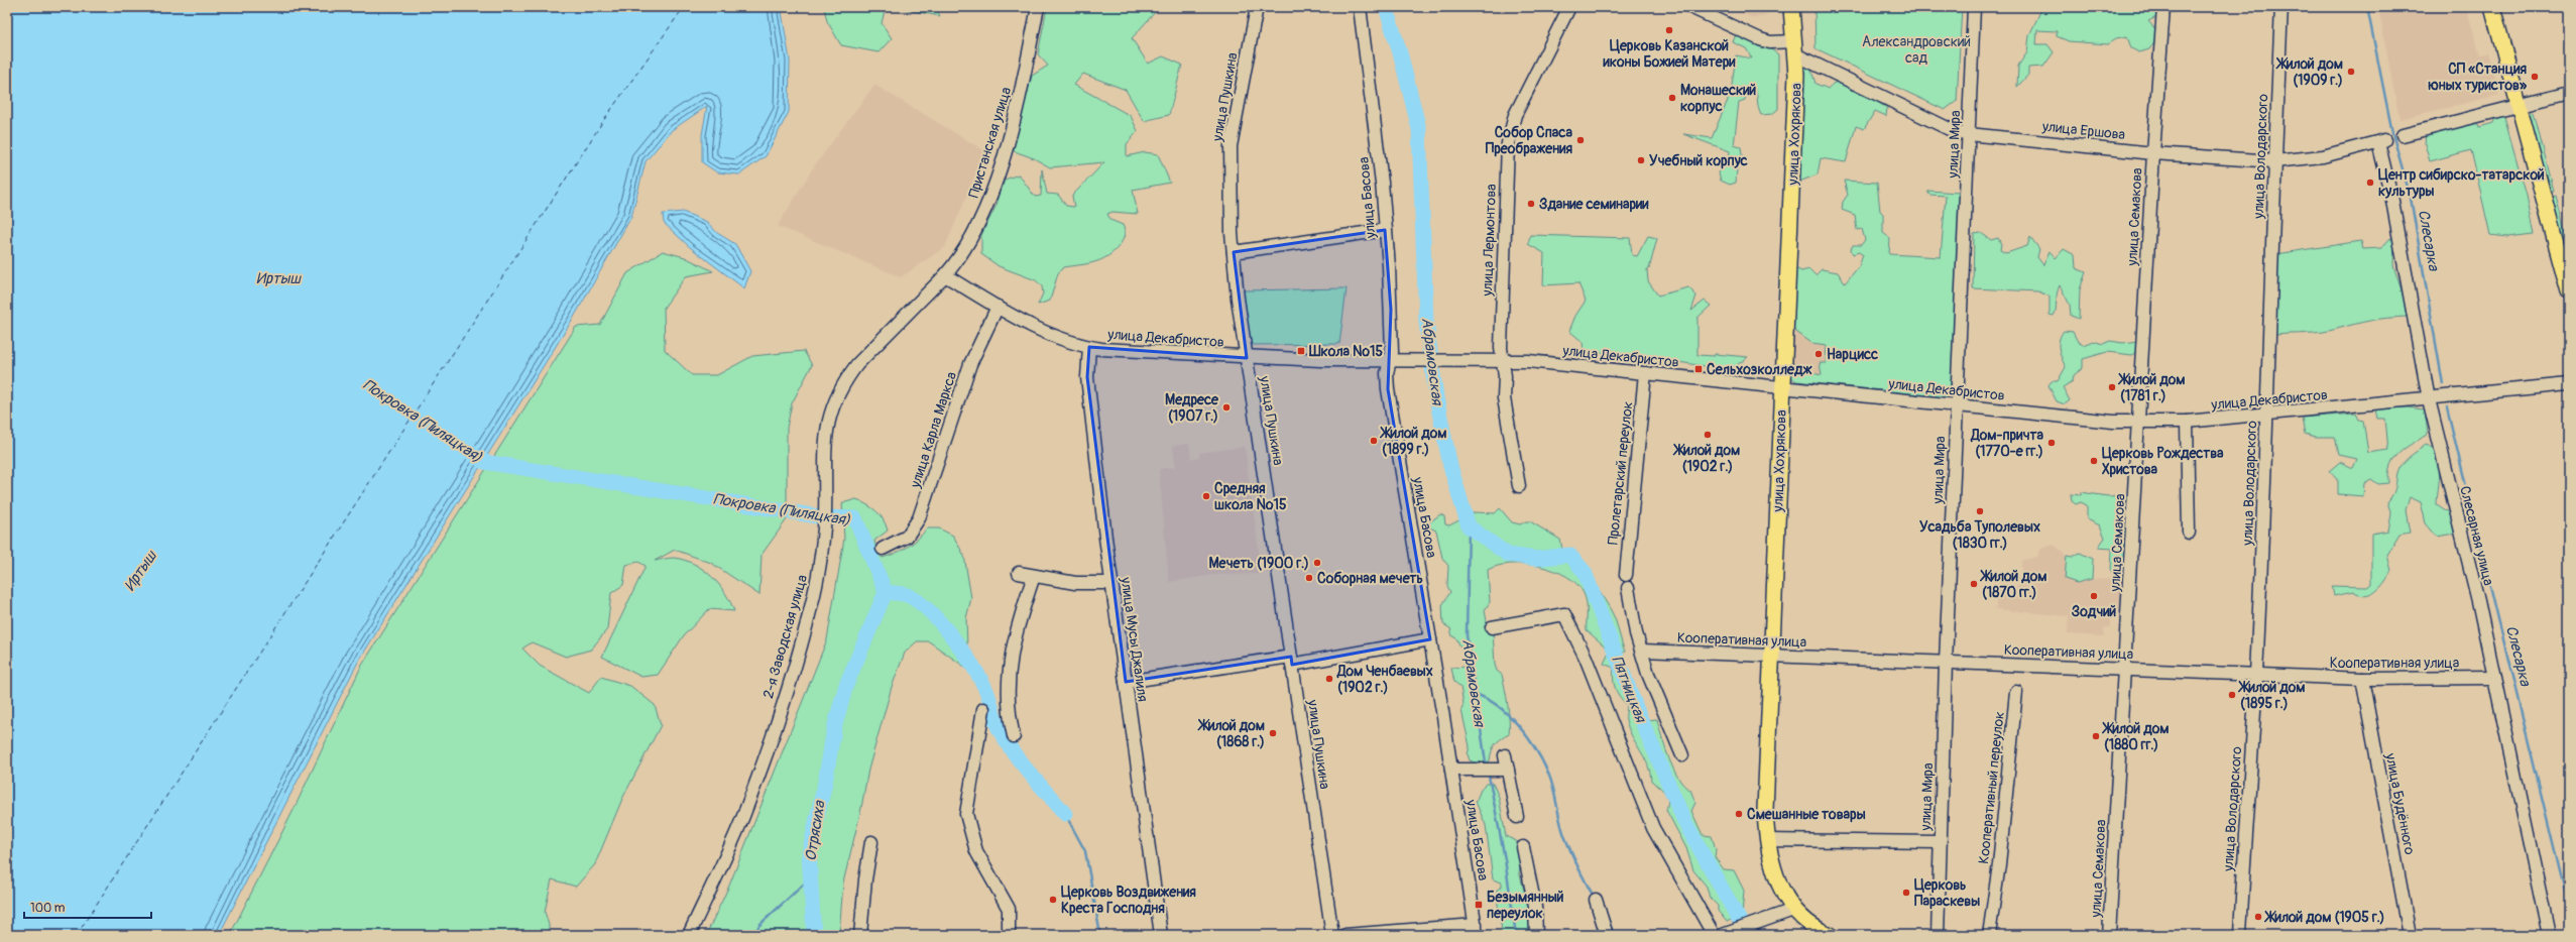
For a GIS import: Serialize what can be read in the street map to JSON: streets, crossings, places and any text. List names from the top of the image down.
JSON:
{
  "streets": {
    "main road": ["улица Хохрякова"],
    "street": [
      "улица Пушкина",
      "улица Ершова",
      "Пристанская улица",
      "улица Мира",
      "улица Володарского",
      "улица Басова",
      "улица Семакова",
      "улица Лермонтова",
      "улица Декабристов",
      "улица Карла Маркса",
      "Пролетарский переулок",
      "Слесарная улица",
      "2-я Заводская улица",
      "улица Мусы Джалиля",
      "Кооперативная улица",
      "Кооперативный переулок",
      "улица Будённого"
    ]
  },
  "crossings": [
    ["улица Пушкина", "улица Декабристов"],
    ["улица Ершова", "улица Хохрякова"],
    ["улица Ершова", "улица Мира"],
    ["улица Ершова", "улица Володарского"],
    ["улица Ершова", "улица Семакова"],
    ["улица Ершова", "Слесарная улица"],
    ["улица Хохрякова", "улица Декабристов"],
    ["улица Хохрякова", "Кооперативная улица"],
    ["Пристанская улица", "улица Декабристов"],
    ["Пристанская улица", "2-я Заводская улица"],
    ["улица Мира", "улица Декабристов"],
    ["улица Мира", "Кооперативная улица"],
    ["улица Володарского", "улица Декабристов"],
    ["улица Володарского", "Кооперативная улица"],
    ["улица Басова", "улица Декабристов"],
    ["улица Семакова", "улица Декабристов"],
    ["улица Семакова", "Кооперативная улица"],
    ["улица Лермонтова", "улица Декабристов"],
    ["улица Декабристов", "улица Карла Маркса"],
    ["улица Декабристов", "Пролетарский переулок"],
    ["улица Декабристов", "Слесарная улица"],
    ["улица Декабристов", "2-я Заводская улица"],
    ["улица Декабристов", "улица Мусы Джалиля"],
    ["Слесарная улица", "Кооперативная улица"],
    ["Кооперативная улица", "улица Будённого"]
  ],
  "water": [
    "Слесарка",
    "Иртыш",
    "Абрамовская",
    "Покровка (Пиляцкая)",
    "Пятницкая",
    "Отрясиха"
  ],
  "parks": ["Александровский сад"],
  "places": {
    "other": [
      "Церковь Казанской иконы Божией Матери",
      "Жилой дом (1909 г.)",
      "СП «Станция юных туристов»",
      "Монашеский корпус",
      "Собор Спаса Преображения",
      "Учебный корпус",
      "Центр сибирско-татарской культуры",
      "Здание семинарии",
      "Нарцисс",
      "Жилой дом (1781 г.)",
      "Медресе (1907 г.)",
      "Жилой дом (1902 г.)",
      "Жилой дом (1899 г.)",
      "Дом-причта (1770-е гг.)",
      "Церковь Рождества Христова",
      "Средняя школа №15",
      "Усадьба Туполевых (1830 гг.)",
      "Мечеть (1900 г.)",
      "Соборная мечеть",
      "Жилой дом (1870 гг.)",
      "Зодчий",
      "Дом Ченбаевых (1902 г.)",
      "Жилой дом (1895 г.)",
      "Жилой дом (1868 г.)",
      "Жилой дом (1880 гг.)",
      "Смешанные товары",
      "Церковь Параскевы",
      "Церковь Воздвижения Креста Господня",
      "Жилой дом (1905 г.)"
    ],
    "transit": ["Школа №15", "Сельхозколледж", "Безымянный переулок"]
  },
  "scale_bar": "100 m"
}
